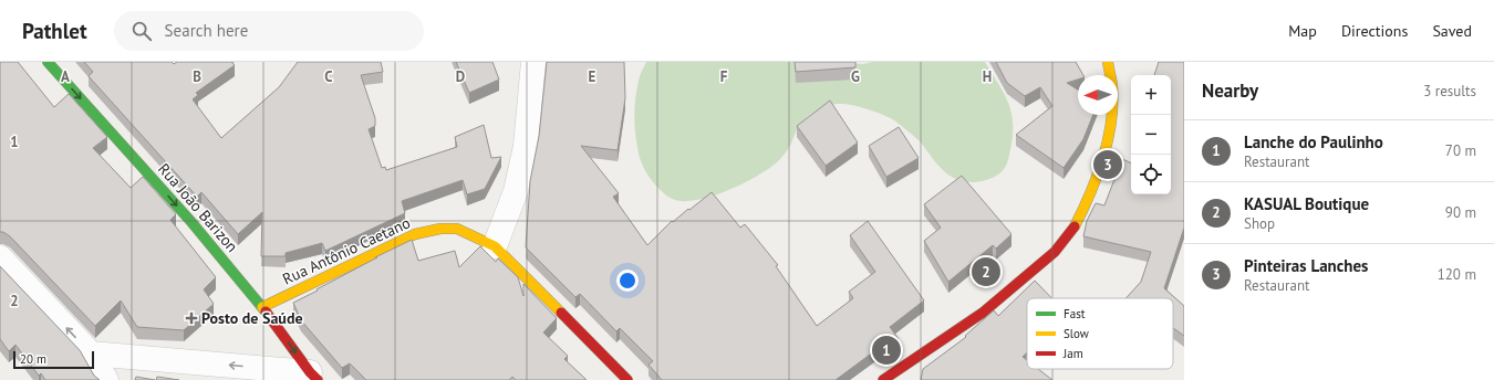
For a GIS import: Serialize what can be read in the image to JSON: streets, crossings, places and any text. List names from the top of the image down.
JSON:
{
  "streets": {
    "street": ["Rua João Barizon", "Rua Antônio Caetano"]
  },
  "crossings": [
    ["Rua João Barizon", "Rua Antônio Caetano"]
  ],
  "one_way": ["Rua João Barizon"],
  "places": {
    "health": ["Posto de Saúde"]
  },
  "legend": ["Fast", "Slow", "Jam"],
  "scale_bar": "20 m",
  "north": "left",
  "page": {
    "header": "Pathlet",
    "search": "Search here",
    "nav": ["Map", "Directions", "Saved"],
    "heading": ["Nearby", "3 results"],
    "map_buttons": ["+", "−"],
    "list": [
      {
        "mark": "1",
        "name": "Lanche do Paulinho",
        "note": "Restaurant",
        "value": "70 m"
      },
      {
        "mark": "2",
        "name": "KASUAL Boutique",
        "note": "Shop",
        "value": "90 m"
      },
      {
        "mark": "3",
        "name": "Pinteiras Lanches",
        "note": "Restaurant",
        "value": "120 m"
      }
    ],
    "pins": ["3", "2", "1"],
    "scale": "20 m"
  },
  "grid": {
    "columns": [
      "A",
      "B",
      "C",
      "D",
      "E",
      "F",
      "G",
      "H"
    ],
    "rows": ["1", "2"]
  }
}
